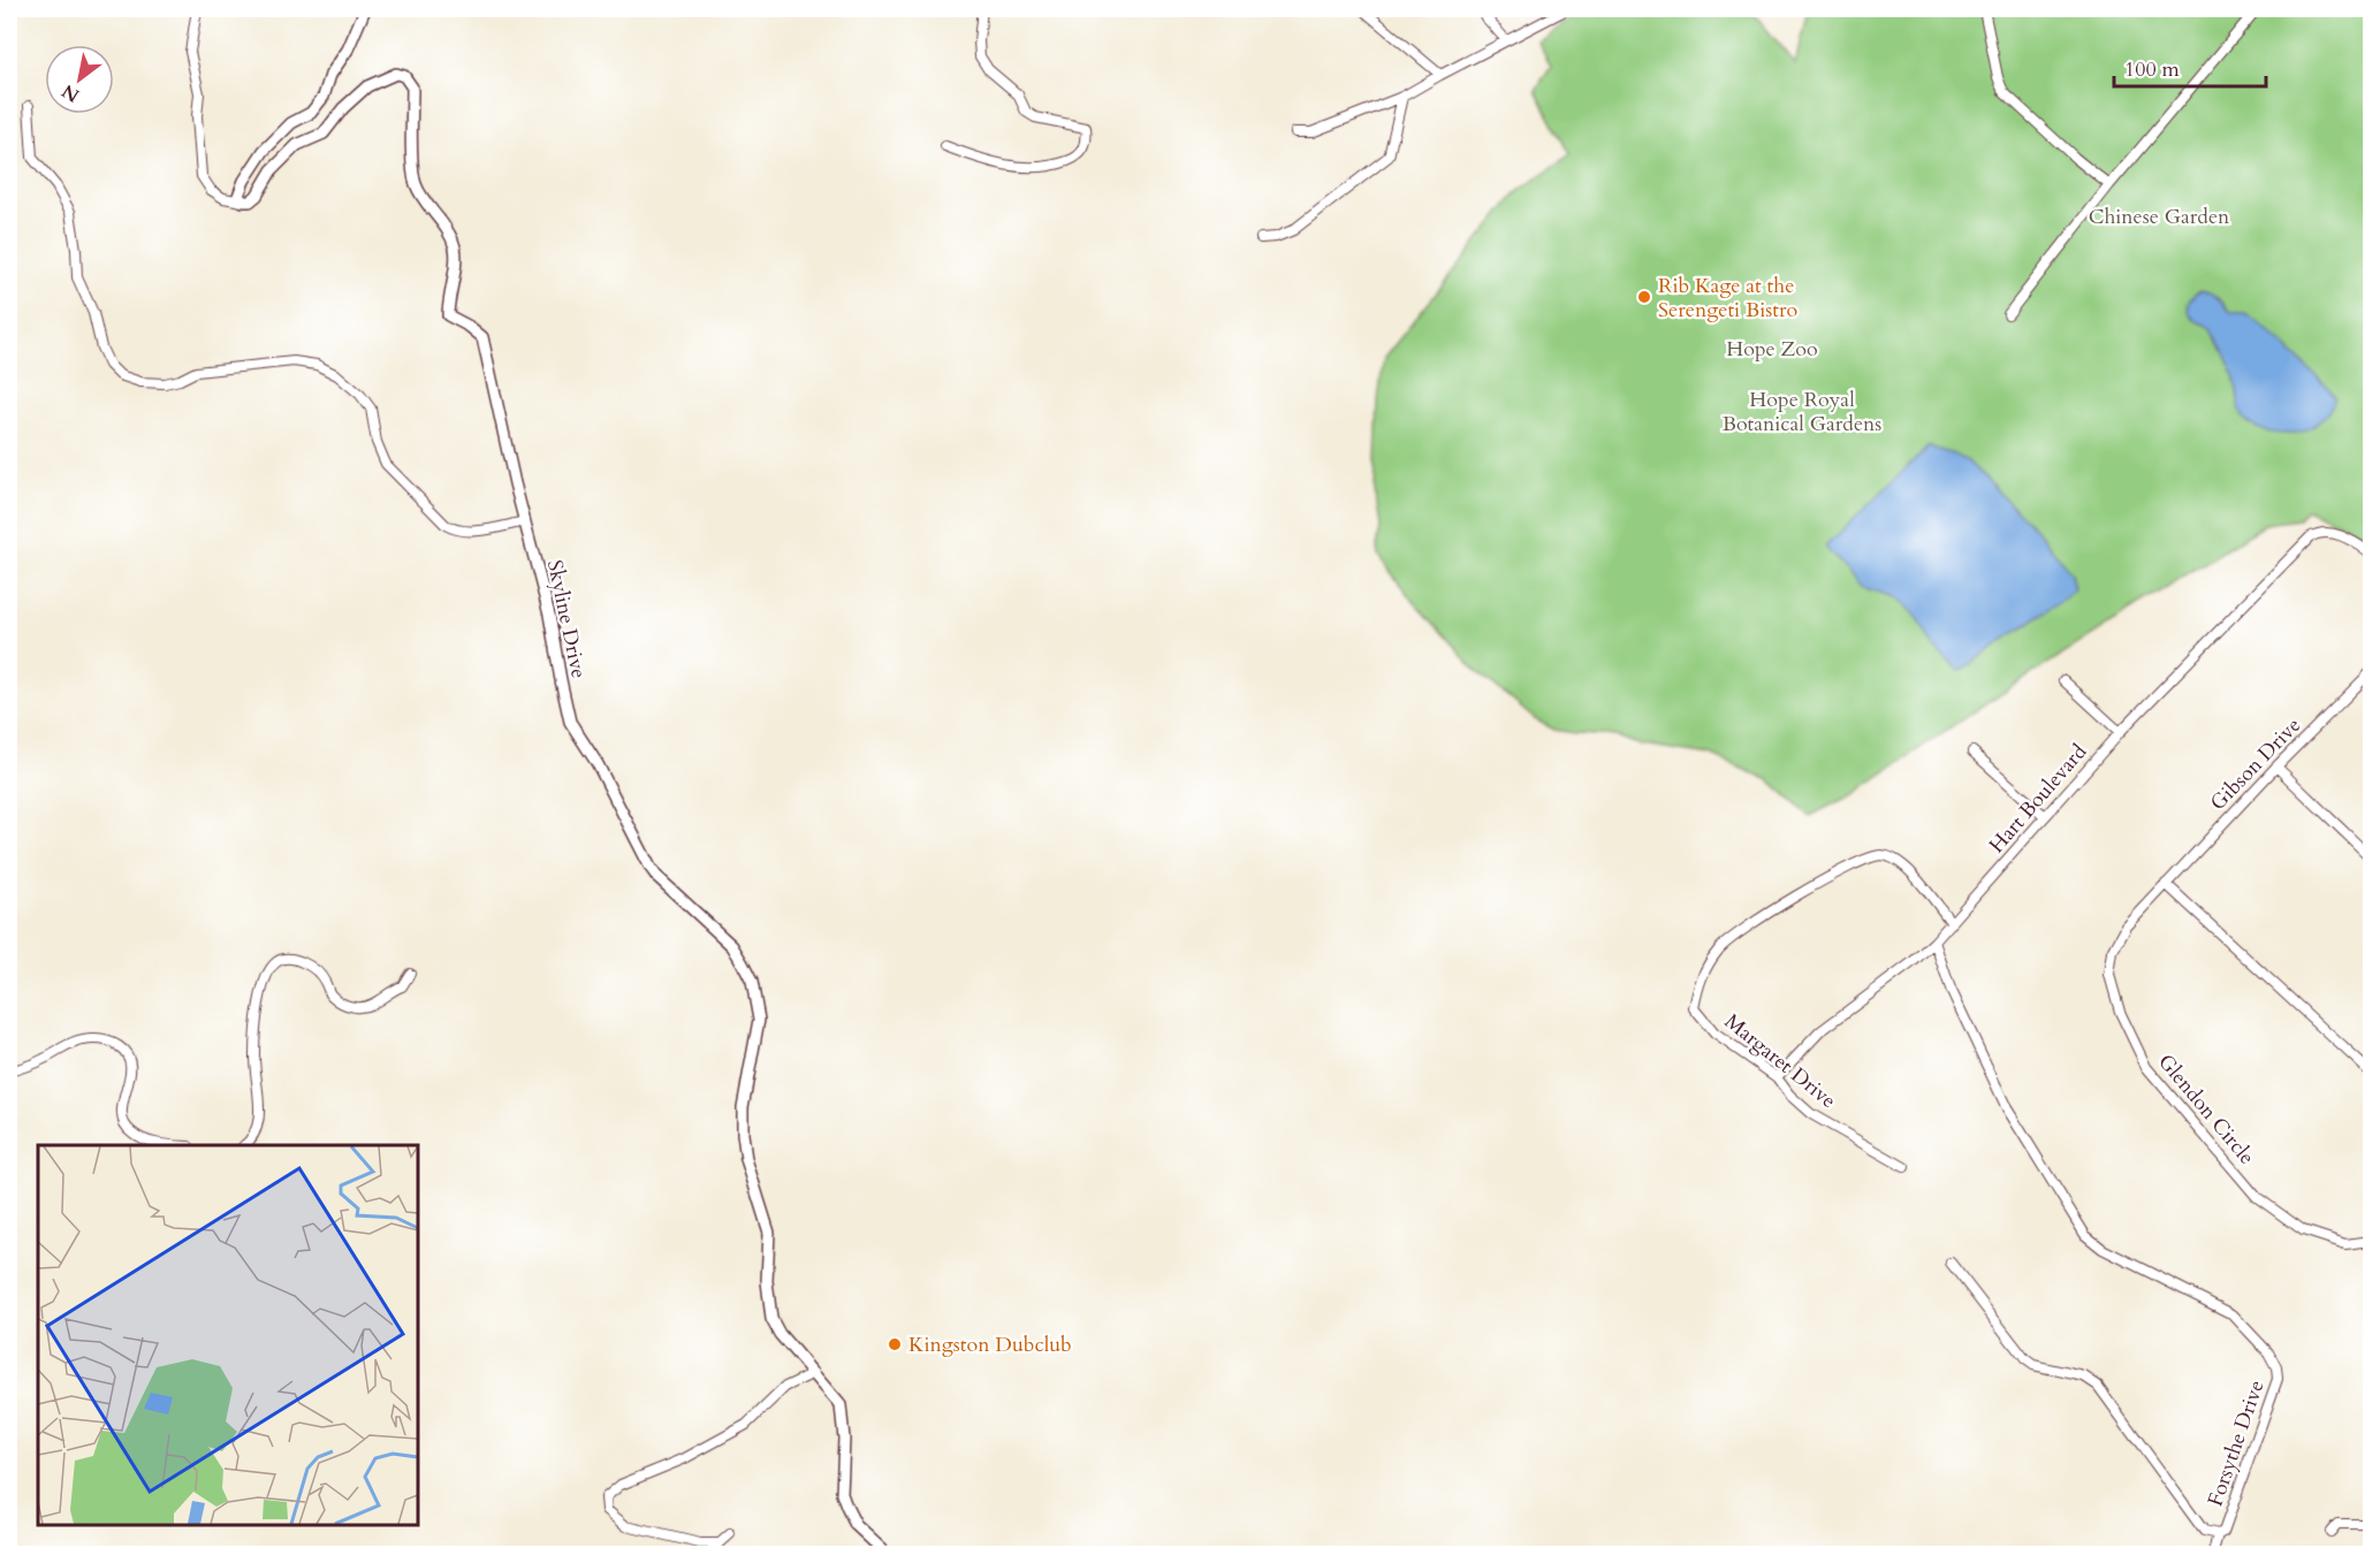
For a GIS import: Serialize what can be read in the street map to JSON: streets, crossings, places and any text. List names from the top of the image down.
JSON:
{
  "streets": {
    "street": [
      "Skyline Drive",
      "Gibson Drive",
      "Hart Boulevard",
      "Margaret Drive",
      "Glendon Circle",
      "Forsythe Drive"
    ]
  },
  "crossings": [
    ["Gibson Drive", "Glendon Circle"],
    ["Hart Boulevard", "Margaret Drive"],
    ["Hart Boulevard", "Forsythe Drive"]
  ],
  "parks": ["Chinese Garden", "Hope Zoo", "Hope Royal Botanical Gardens"],
  "places": ["Rib Kage at the Serengeti Bistro", "Kingston Dubclub"],
  "scale_bar": "100 m",
  "north": "bottom left"
}
